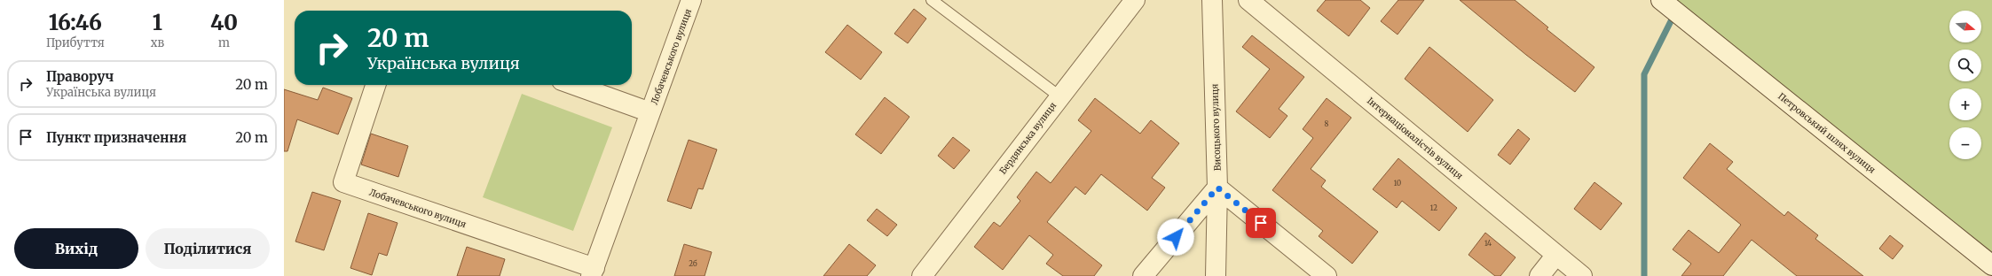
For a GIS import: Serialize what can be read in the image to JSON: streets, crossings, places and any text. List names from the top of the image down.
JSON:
{
  "streets": {
    "street": [
      "Лобачевського вулиця",
      "Висоцького вулиця",
      "Петровський шлях вулиця",
      "Бердянська вулиця",
      "Інтернаціоналістів вулиця"
    ]
  },
  "house_numbers": [
    "8",
    "10",
    "12",
    "14",
    "2б"
  ],
  "north": "right",
  "page": {
    "eta": [
      "16:46",
      "Прибуття",
      "1",
      "хв",
      "40",
      "m"
    ],
    "map_buttons": ["+", "−"],
    "turn": ["20 m", "Українська вулиця"],
    "list": [
      {
        "name": "Праворуч",
        "note": "Українська вулиця",
        "value": "20 m"
      },
      {
        "name": "Пункт призначення",
        "value": "20 m"
      }
    ],
    "buttons": ["Вихід", "Поділитися"]
  }
}
